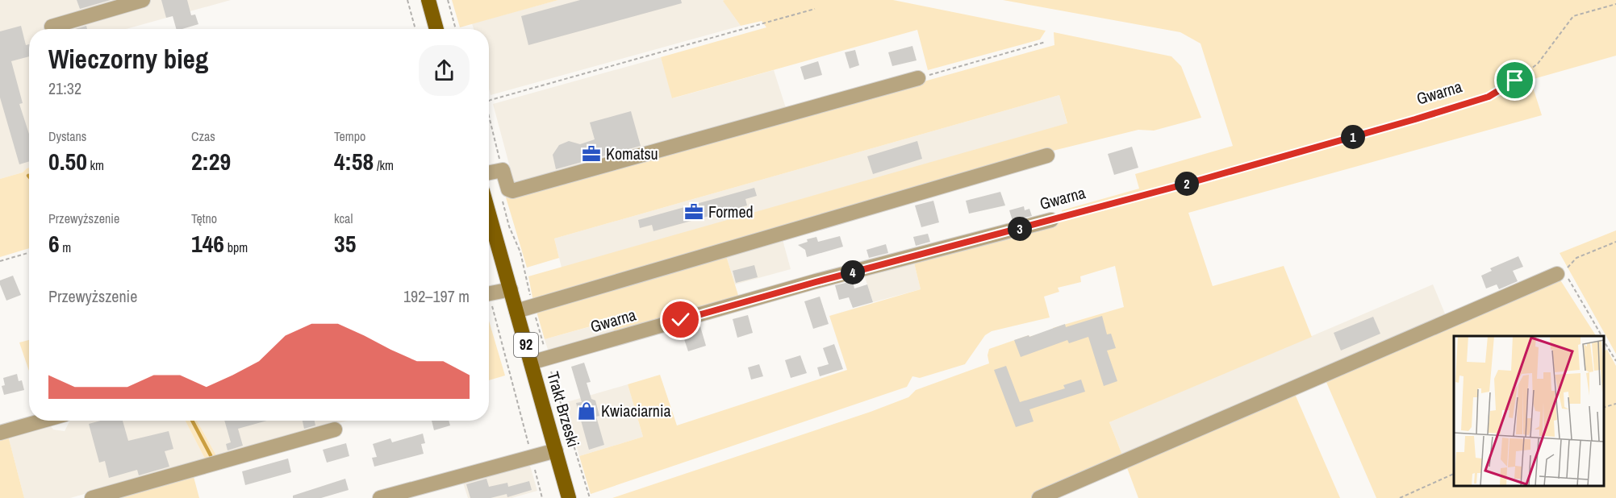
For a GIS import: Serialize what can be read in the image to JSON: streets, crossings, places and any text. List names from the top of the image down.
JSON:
{
  "streets": {
    "main road": ["92", "Trakt Brzeski"],
    "street": ["Gwarna"]
  },
  "crossings": [
    ["Gwarna", "Trakt Brzeski"]
  ],
  "places": {
    "office": ["Komatsu", "Formed"],
    "shop": ["Kwiaciarnia"]
  },
  "page": {
    "heading": ["Wieczorny bieg", "21:32"],
    "stats": [
      ["Dystans", "0.50 km"],
      ["Czas", "2:29"],
      ["Tempo", "4:58 /km"],
      ["Przewyższenie", "6 m"],
      ["Tętno", "146 bpm"],
      ["kcal", "35"]
    ],
    "pins": [
      "1",
      "2",
      "3",
      "4"
    ],
    "chart": ["Przewyższenie", "192–197 m"]
  }
}
